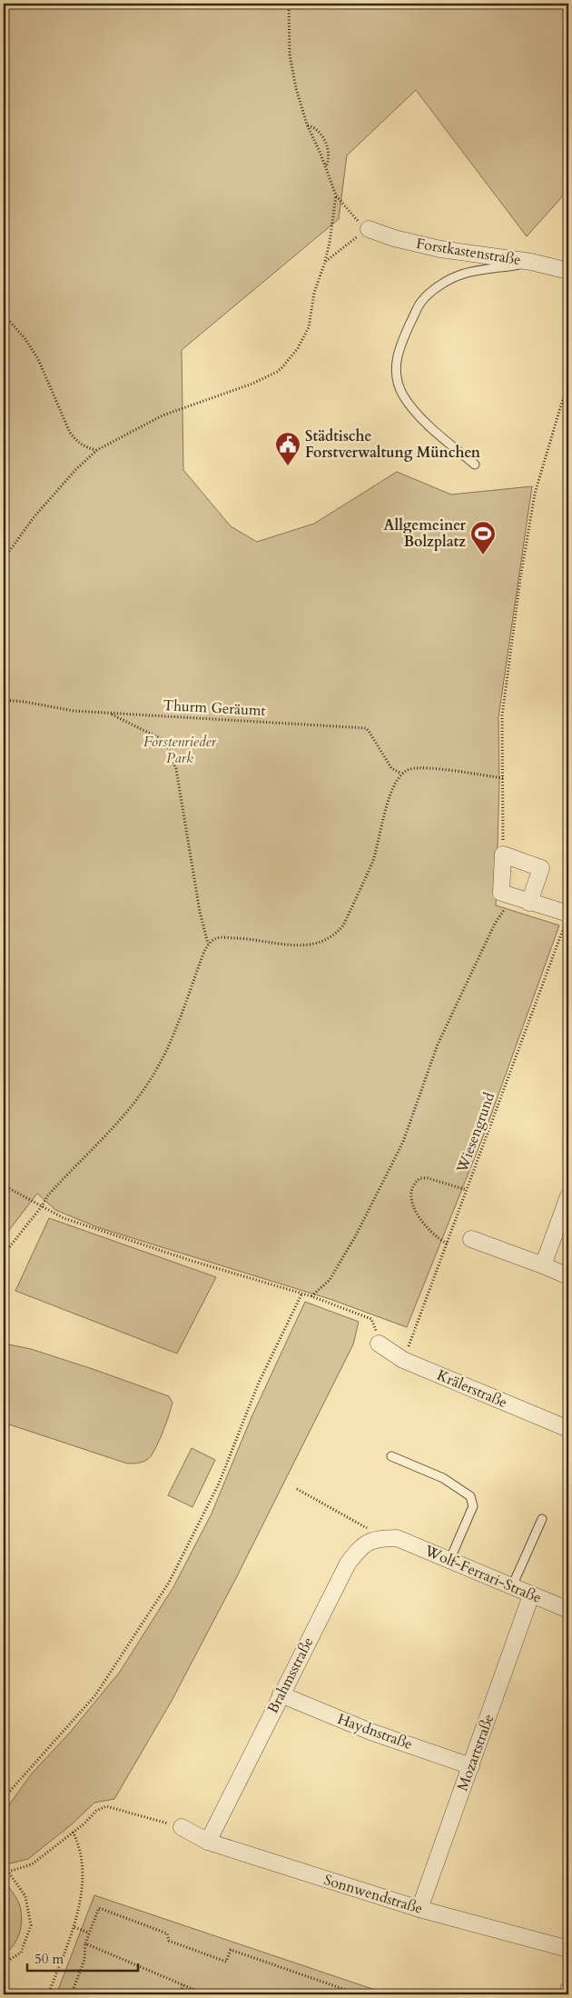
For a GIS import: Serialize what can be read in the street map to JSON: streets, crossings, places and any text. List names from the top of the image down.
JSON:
{
  "streets": {
    "street": [
      "Forstkastenstraße",
      "Krälerstraße",
      "Wolf-Ferrari-Straße",
      "Brahmsstraße",
      "Haydnstraße",
      "Mozartstraße",
      "Sonnwendstraße"
    ],
    "path": ["Thurm Geräumt", "Wiesengrund"]
  },
  "crossings": [
    ["Wiesengrund", "Krälerstraße"],
    ["Wolf-Ferrari-Straße", "Brahmsstraße"],
    ["Wolf-Ferrari-Straße", "Mozartstraße"],
    ["Brahmsstraße", "Haydnstraße"],
    ["Brahmsstraße", "Sonnwendstraße"],
    ["Haydnstraße", "Mozartstraße"],
    ["Mozartstraße", "Sonnwendstraße"]
  ],
  "parks": ["Forstenrieder Park"],
  "places": {
    "public building": ["Städtische Forstverwaltung München"],
    "sports": ["Allgemeiner Bolzplatz"]
  },
  "scale_bar": "50 m"
}
